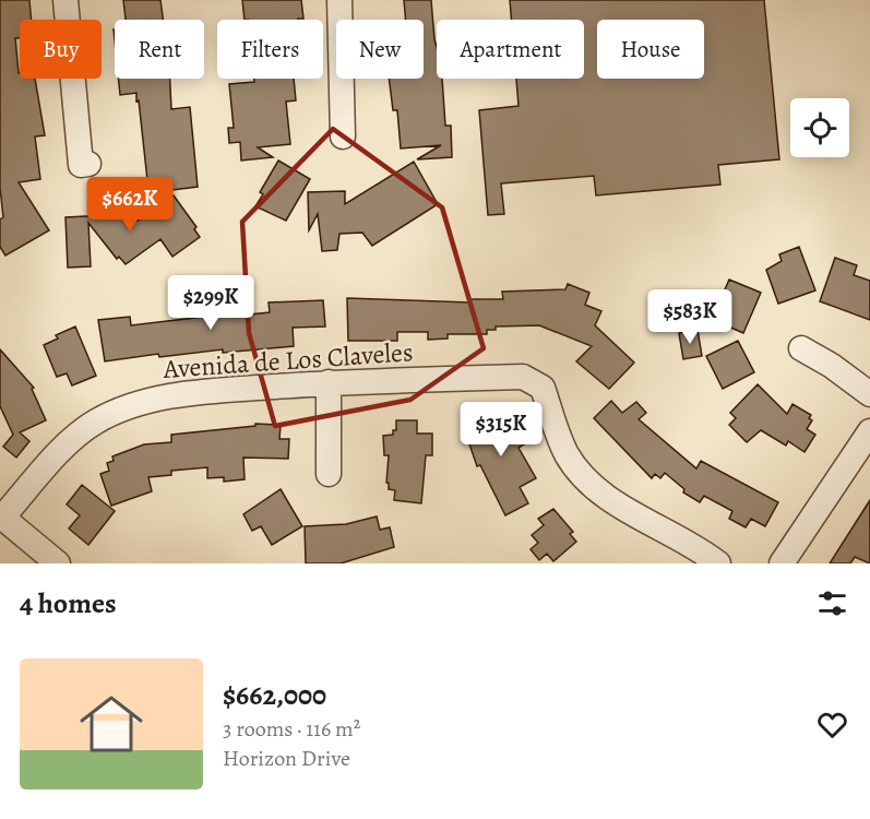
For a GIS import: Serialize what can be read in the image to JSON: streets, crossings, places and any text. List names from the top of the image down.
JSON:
{
  "streets": {
    "street": ["Avenida de Los Claveles"]
  },
  "page": {
    "chip": [
      "Buy",
      "Rent",
      "Filters",
      "New",
      "Apartment",
      "House"
    ],
    "price": [
      "$662K",
      "$299K",
      "$583K",
      "$315K"
    ],
    "heading": "4 homes",
    "list": [
      {
        "name": "$662,000",
        "note": "3 rooms · 116 m² · Horizon Drive"
      }
    ]
  }
}
